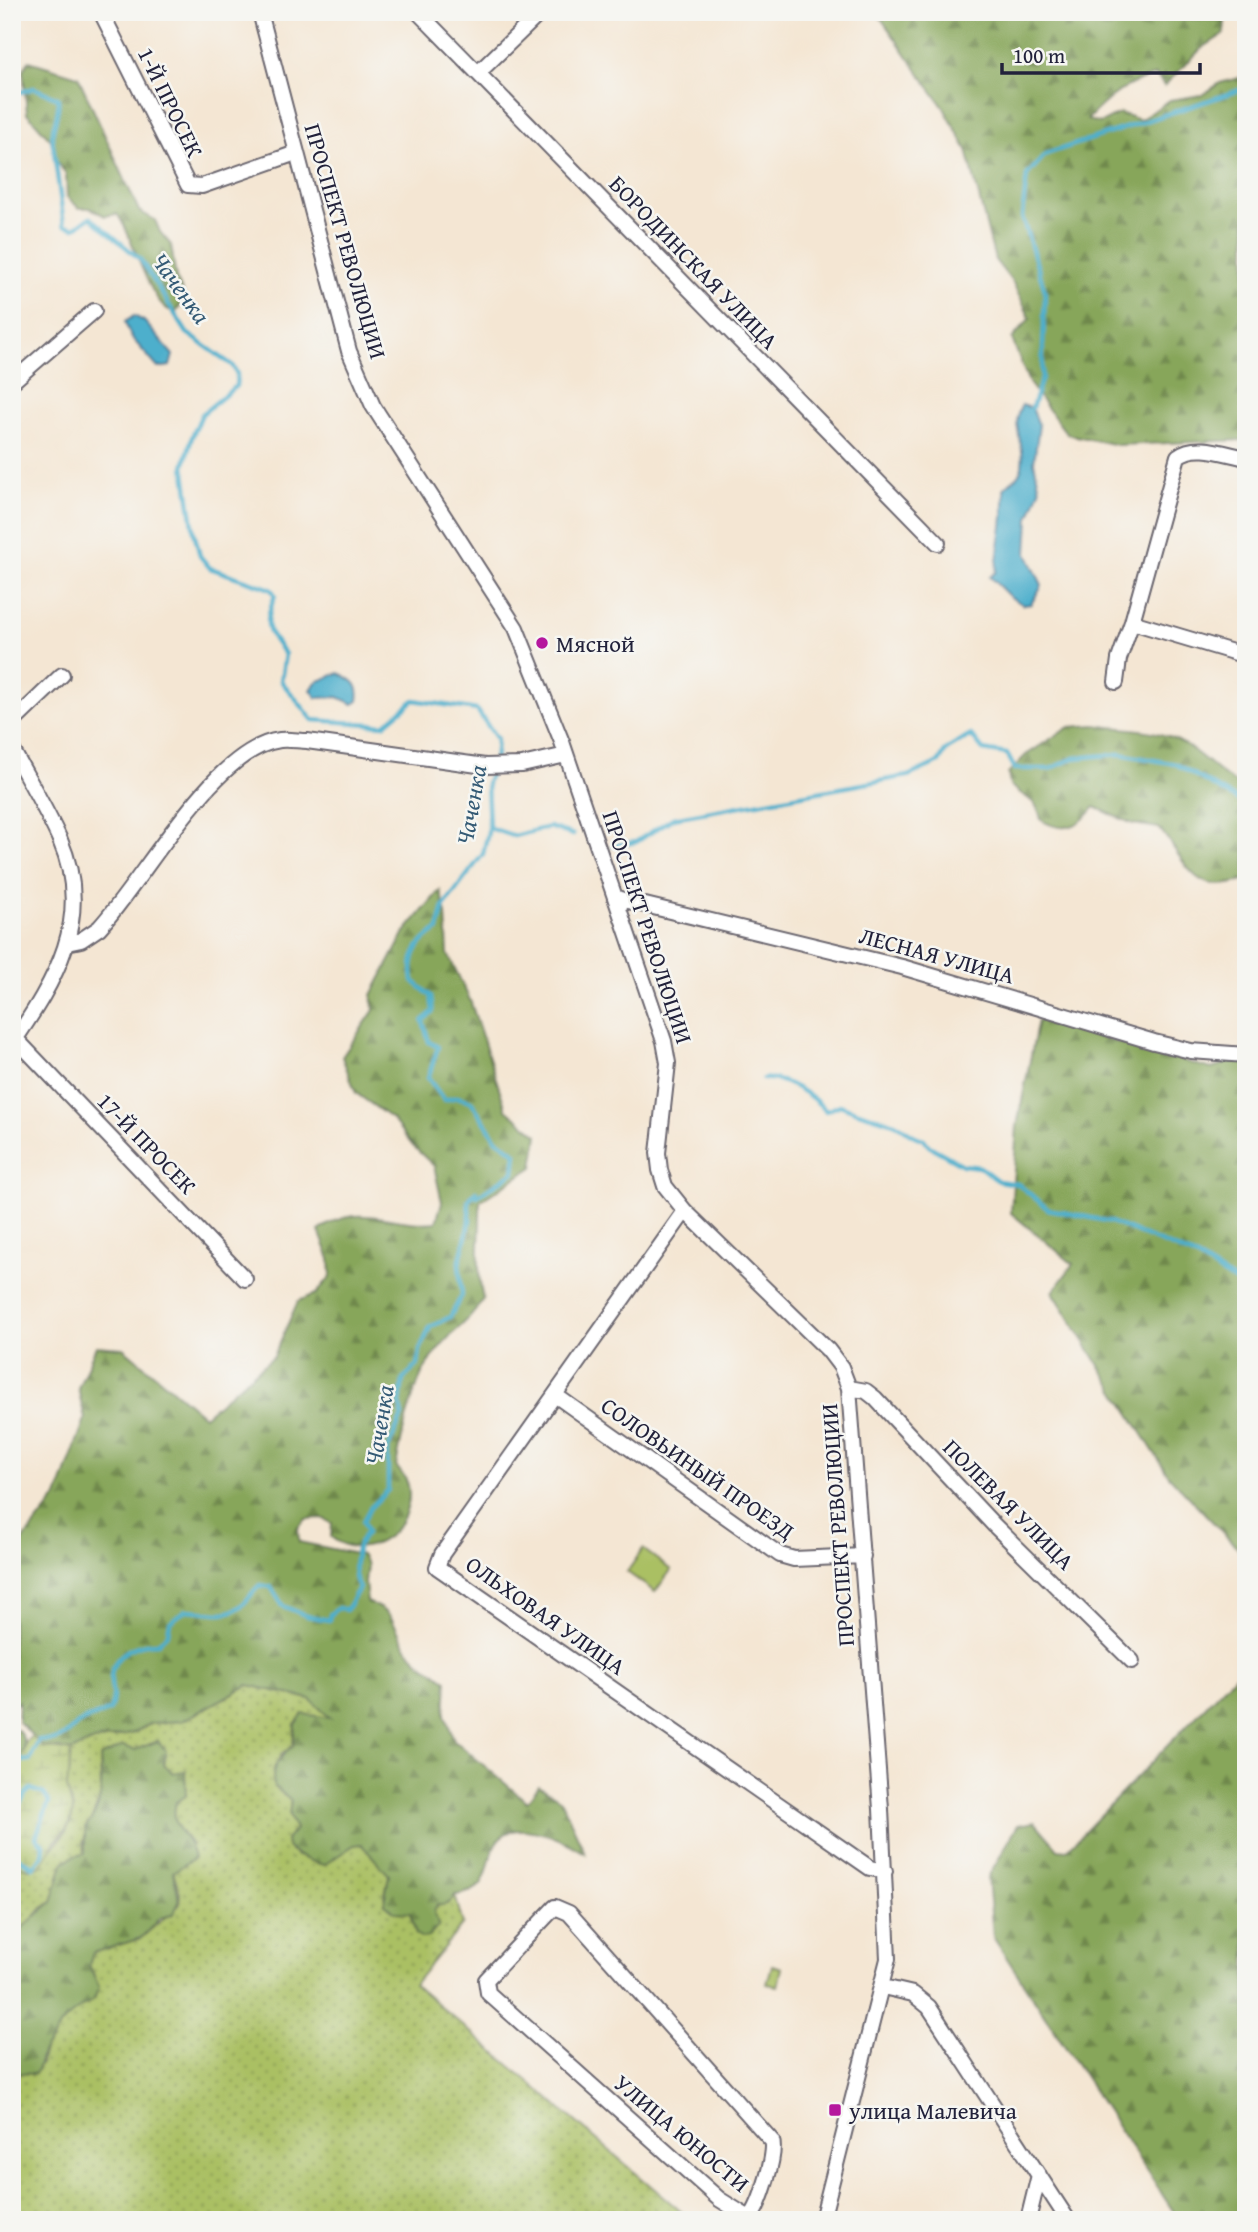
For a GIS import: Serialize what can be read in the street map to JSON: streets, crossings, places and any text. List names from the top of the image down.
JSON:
{
  "streets": {
    "street": [
      "1-Й ПРОСЕК",
      "ПРОСПЕКТ РЕВОЛЮЦИИ",
      "БОРОДИНСКАЯ УЛИЦА",
      "ЛЕСНАЯ УЛИЦА",
      "17-Й ПРОСЕК",
      "СОЛОВЬИНЫЙ ПРОЕЗД",
      "ПОЛЕВАЯ УЛИЦА",
      "ОЛЬХОВАЯ УЛИЦА",
      "УЛИЦА ЮНОСТИ"
    ]
  },
  "crossings": [
    ["1-Й ПРОСЕК", "ПРОСПЕКТ РЕВОЛЮЦИИ"],
    ["ПРОСПЕКТ РЕВОЛЮЦИИ", "ЛЕСНАЯ УЛИЦА"],
    ["ПРОСПЕКТ РЕВОЛЮЦИИ", "СОЛОВЬИНЫЙ ПРОЕЗД"],
    ["ПРОСПЕКТ РЕВОЛЮЦИИ", "ПОЛЕВАЯ УЛИЦА"],
    ["ПРОСПЕКТ РЕВОЛЮЦИИ", "ОЛЬХОВАЯ УЛИЦА"],
    ["СОЛОВЬИНЫЙ ПРОЕЗД", "ОЛЬХОВАЯ УЛИЦА"]
  ],
  "water": ["Чаченка"],
  "places": {
    "other": ["Мясной"],
    "transit": ["улица Малевича"]
  },
  "scale_bar": "100 m"
}
